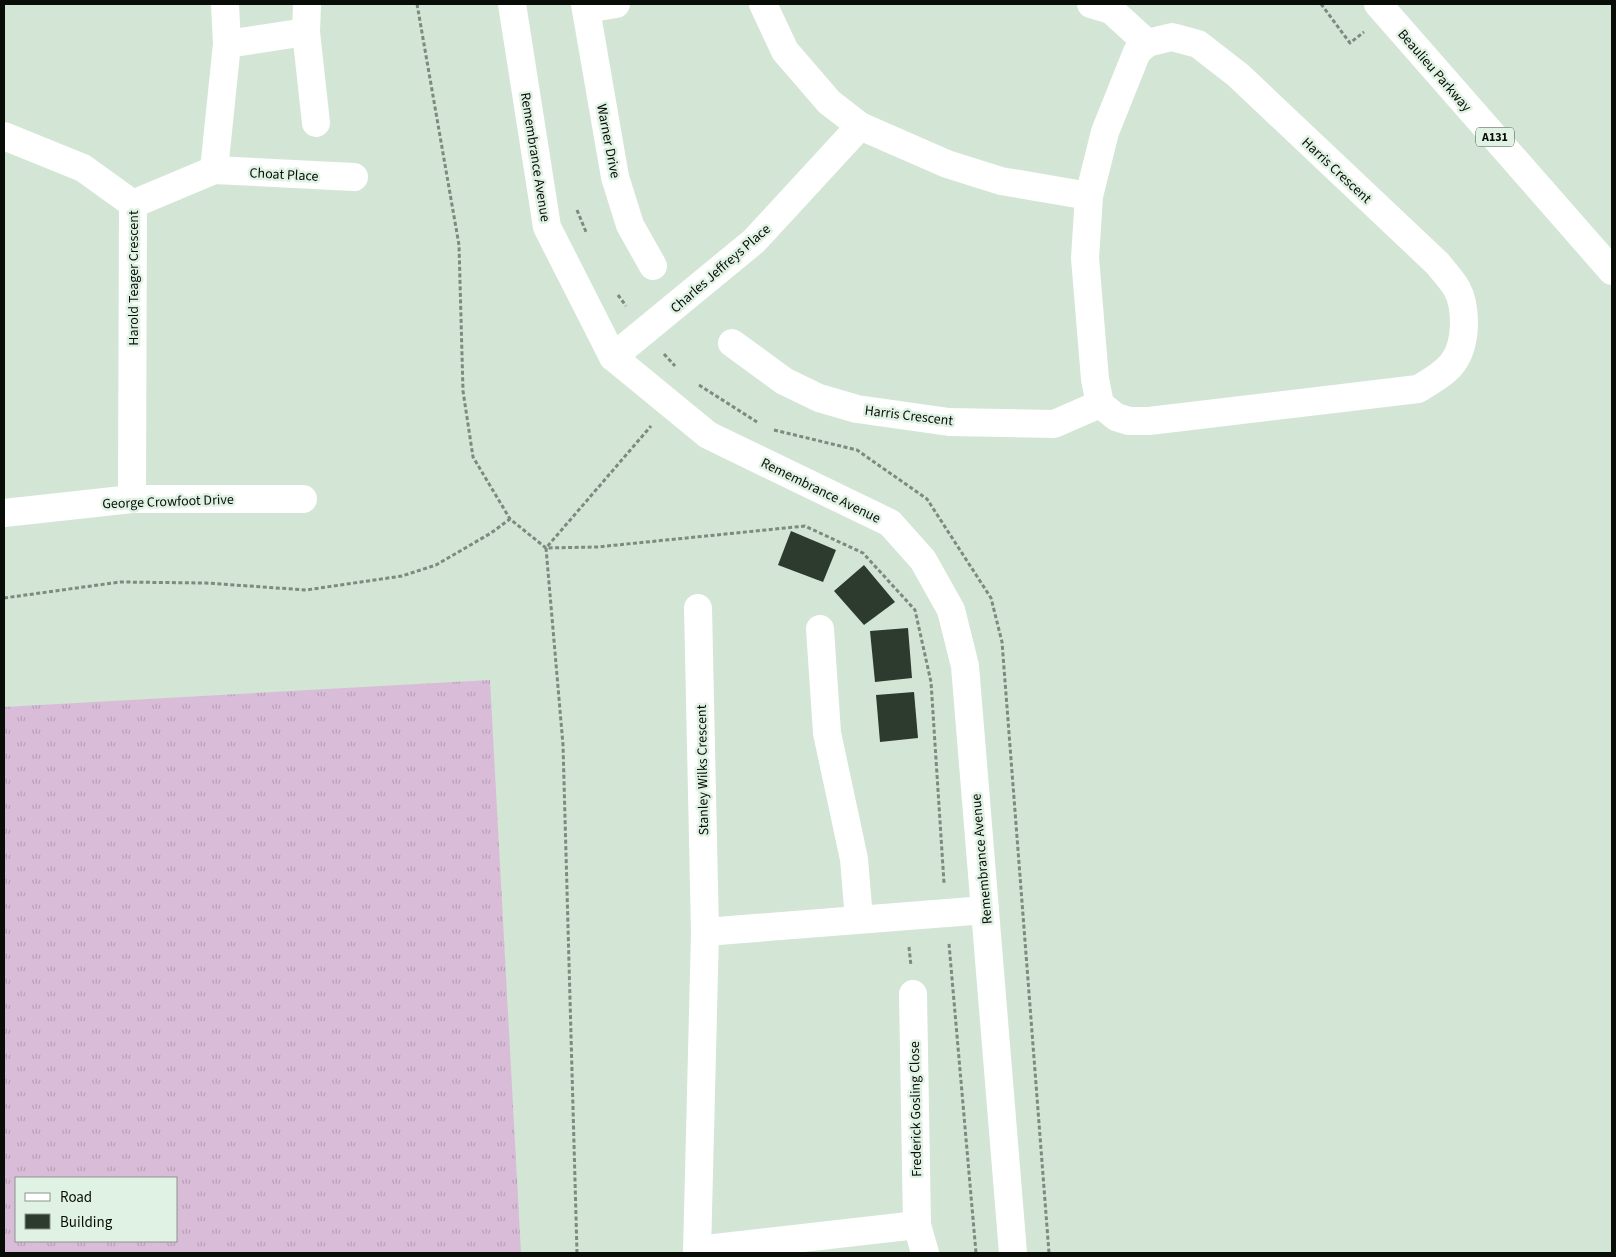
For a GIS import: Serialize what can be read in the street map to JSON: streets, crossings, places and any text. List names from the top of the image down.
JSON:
{
  "streets": {
    "main road": [
      "Beaulieu Parkway",
      "A131",
      "Warner Drive",
      "Remembrance Avenue",
      "Harris Crescent",
      "Choat Place",
      "Charles Jeffreys Place",
      "Harold Teager Crescent",
      "George Crowfoot Drive",
      "Stanley Wilks Crescent",
      "Frederick Gosling Close"
    ]
  },
  "crossings": [
    ["Remembrance Avenue", "Charles Jeffreys Place"],
    ["Choat Place", "Harold Teager Crescent"],
    ["Harold Teager Crescent", "George Crowfoot Drive"]
  ],
  "legend": ["Road", "Building"]
}
